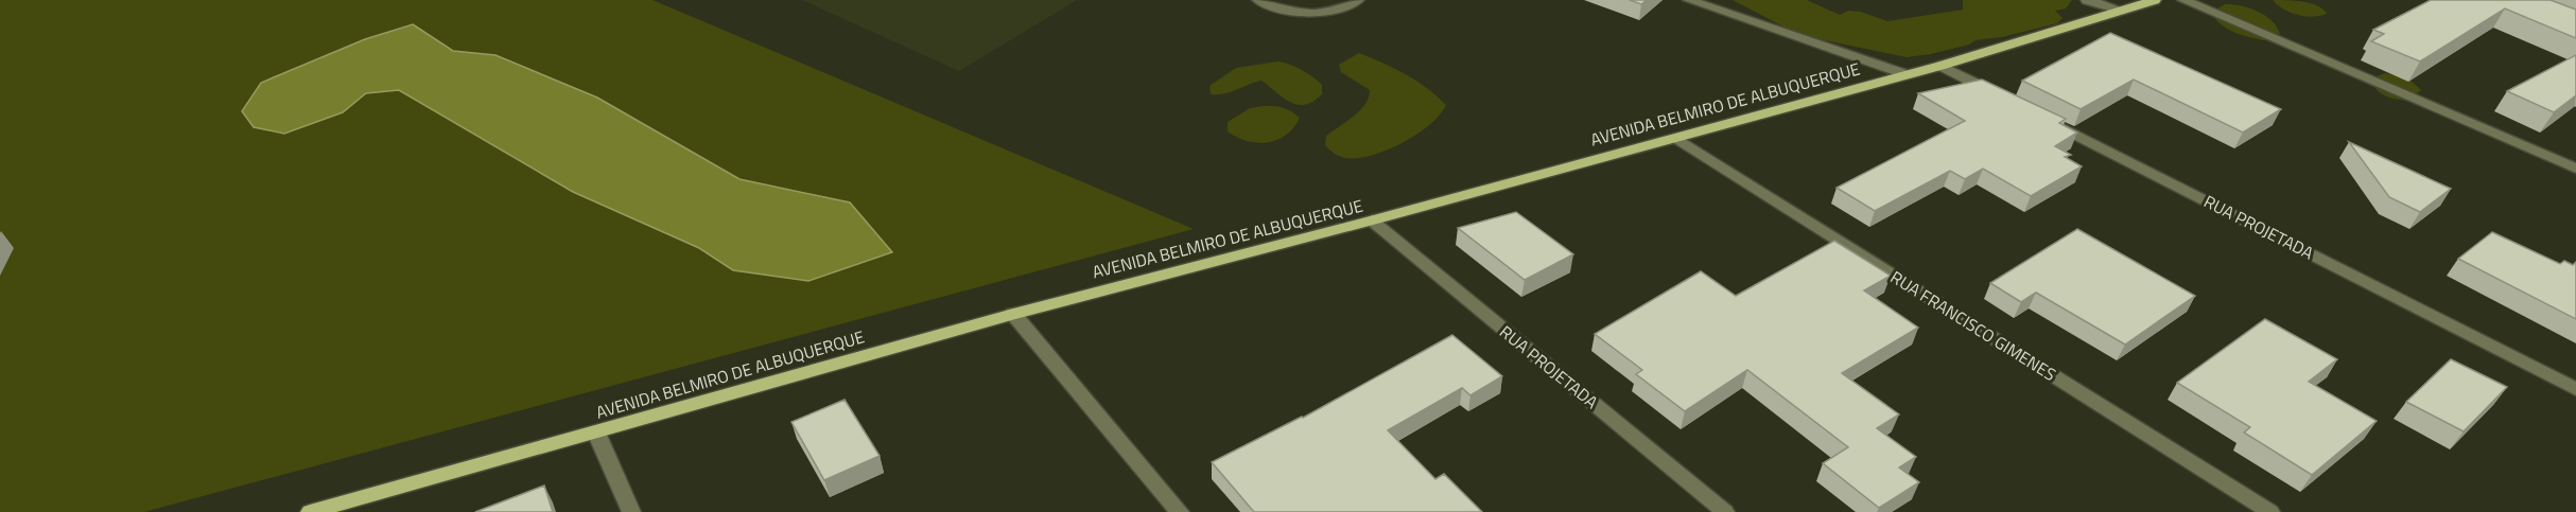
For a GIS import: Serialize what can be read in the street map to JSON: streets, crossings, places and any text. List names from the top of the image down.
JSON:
{
  "streets": {
    "main road": ["AVENIDA BELMIRO DE ALBUQUERQUE"],
    "street": ["RUA PROJETADA", "RUA FRANCISCO GIMENES"]
  },
  "crossings": [
    ["AVENIDA BELMIRO DE ALBUQUERQUE", "RUA PROJETADA"],
    ["AVENIDA BELMIRO DE ALBUQUERQUE", "RUA FRANCISCO GIMENES"]
  ]
}
